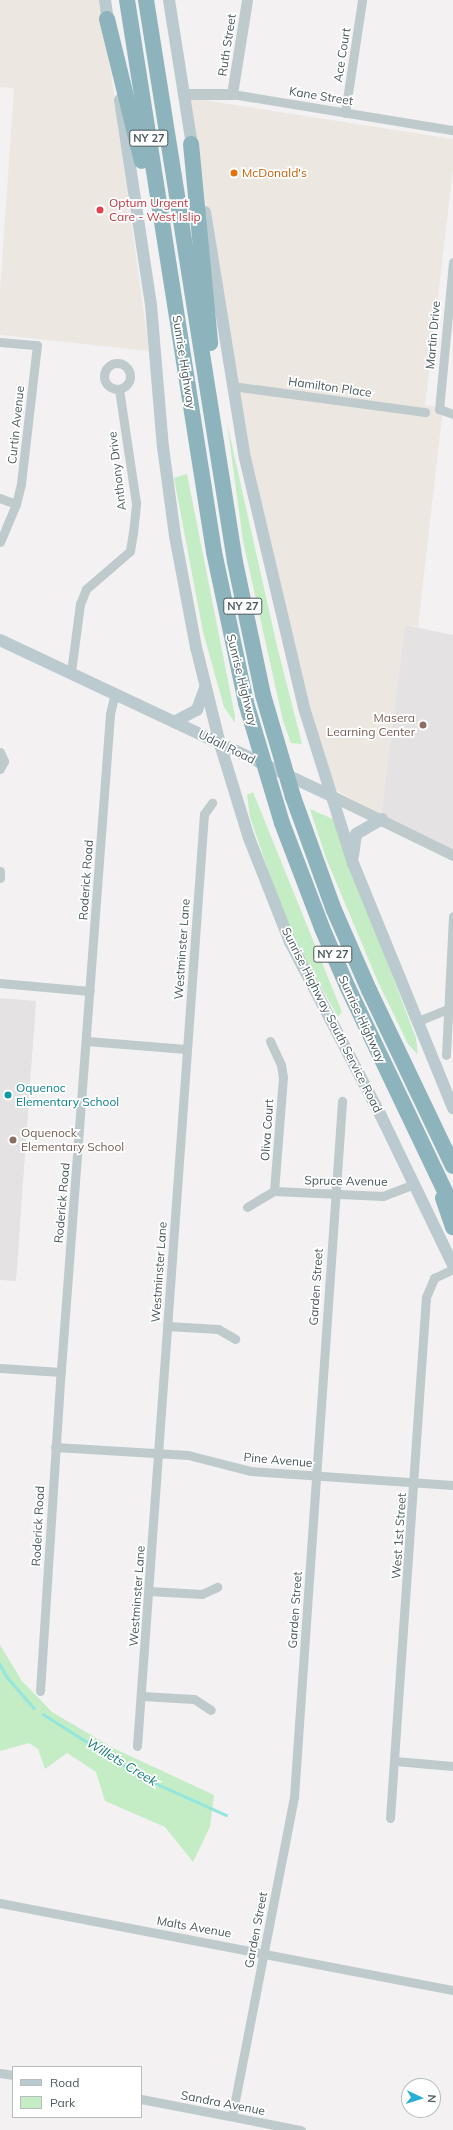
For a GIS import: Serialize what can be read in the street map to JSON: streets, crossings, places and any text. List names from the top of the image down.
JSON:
{
  "streets": {
    "highway": ["NY 27", "Sunrise Highway"],
    "main road": ["Udall Road", "Sunrise Highway South Service Road"],
    "street": [
      "Ruth Street",
      "Ace Court",
      "Kane Street",
      "Martin Drive",
      "Hamilton Place",
      "Curtin Avenue",
      "Anthony Drive",
      "Roderick Road",
      "Westminster Lane",
      "Oliva Court",
      "Spruce Avenue",
      "Garden Street",
      "Pine Avenue",
      "West 1st Street",
      "Malts Avenue",
      "Sandra Avenue"
    ]
  },
  "crossings": [
    ["Ruth Street", "Kane Street"],
    ["Ace Court", "Kane Street"],
    ["Sunrise Highway", "Udall Road"],
    ["Sunrise Highway", "Sunrise Highway South Service Road"],
    ["Anthony Drive", "Udall Road"],
    ["Udall Road", "Roderick Road"],
    ["Udall Road", "Sunrise Highway South Service Road"],
    ["Roderick Road", "Pine Avenue"],
    ["Westminster Lane", "Pine Avenue"],
    ["Sunrise Highway South Service Road", "Spruce Avenue"],
    ["Oliva Court", "Spruce Avenue"],
    ["Spruce Avenue", "Garden Street"],
    ["Garden Street", "Pine Avenue"],
    ["Garden Street", "Malts Avenue"],
    ["Garden Street", "Sandra Avenue"],
    ["Pine Avenue", "West 1st Street"]
  ],
  "water": ["Willets Creek"],
  "places": [
    "McDonald's",
    "Optum Urgent Care - West Islip",
    "Masera Learning Center",
    "Oquenoc Elementary School",
    "Oquenock Elementary School"
  ],
  "legend": ["Road", "Park"],
  "north": "right"
}
